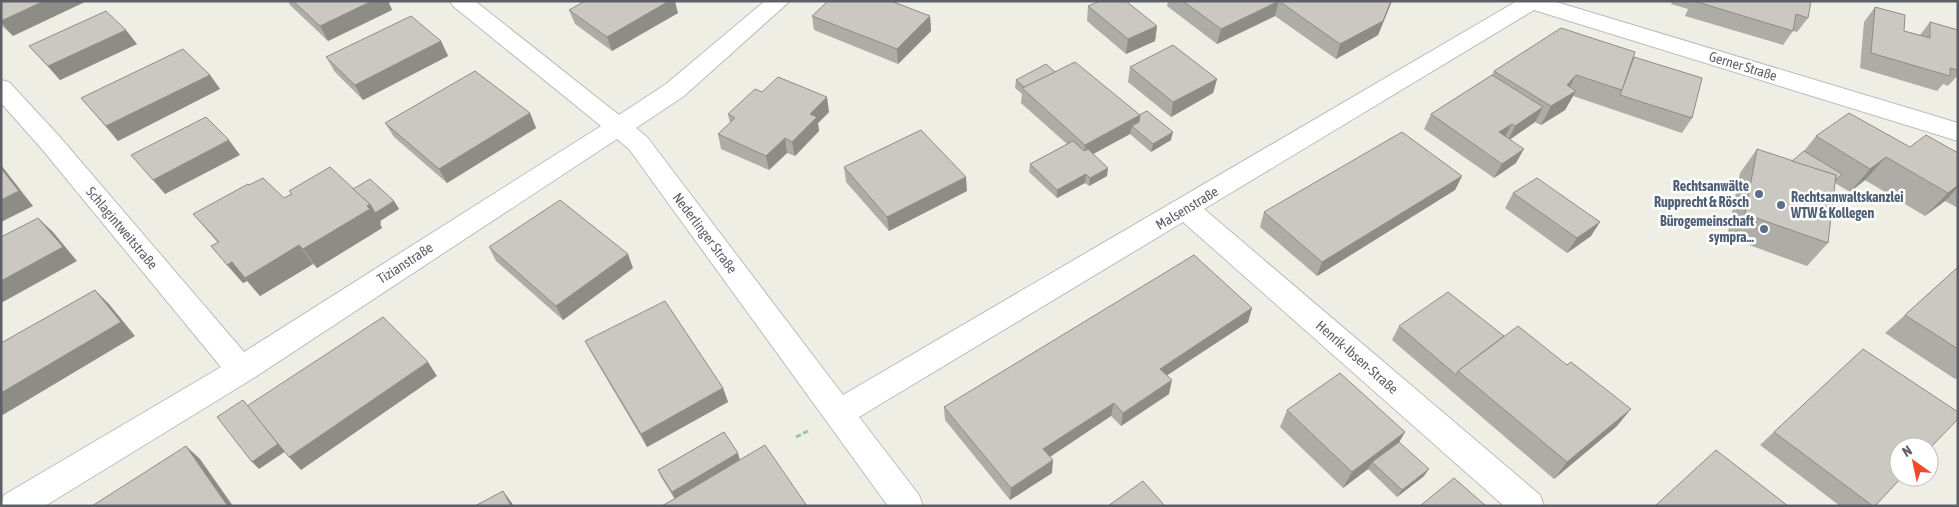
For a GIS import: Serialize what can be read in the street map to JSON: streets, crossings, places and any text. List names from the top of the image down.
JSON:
{
  "streets": {
    "street": [
      "Gerner Straße",
      "Malsenstraße",
      "Schlagintweitstraße",
      "Nederlinger Straße",
      "Tizianstraße",
      "Henrik-Ibsen-Straße"
    ]
  },
  "crossings": [
    ["Gerner Straße", "Malsenstraße"],
    ["Malsenstraße", "Nederlinger Straße"],
    ["Malsenstraße", "Henrik-Ibsen-Straße"],
    ["Schlagintweitstraße", "Tizianstraße"],
    ["Nederlinger Straße", "Tizianstraße"]
  ],
  "places": ["Rechtsanwälte Rupprecht & Rösch", "Rechtsanwaltskanzlei WTW & Kollegen", "Bürogemeinschaft sympra..."],
  "north": "top left"
}
